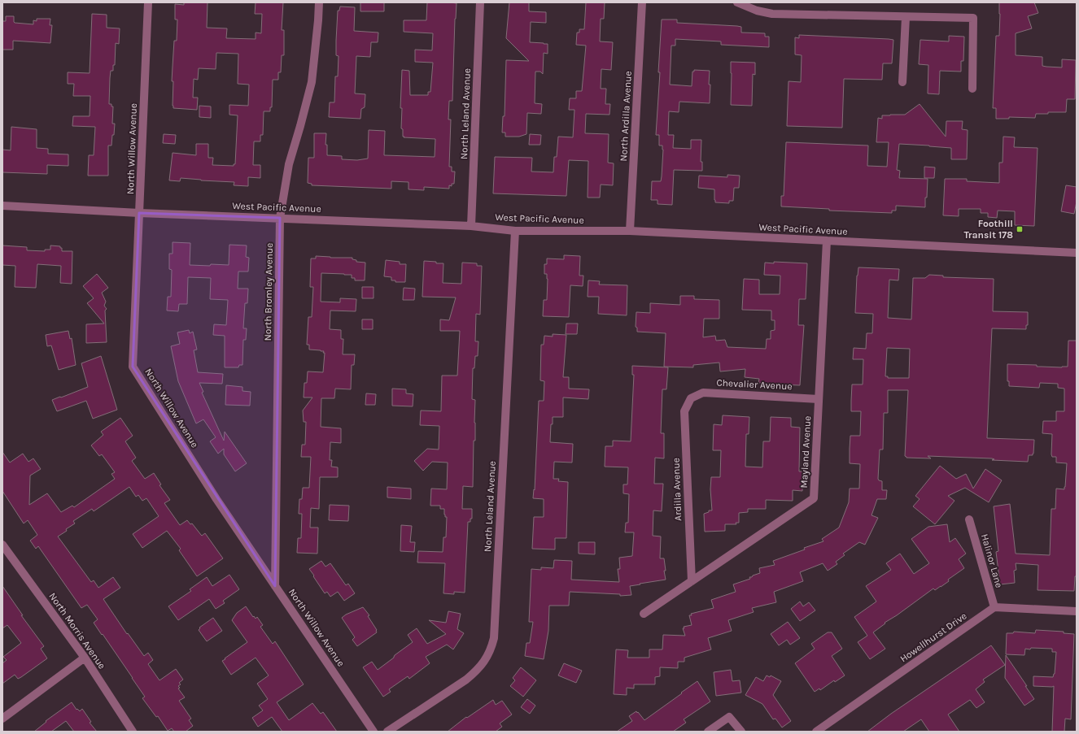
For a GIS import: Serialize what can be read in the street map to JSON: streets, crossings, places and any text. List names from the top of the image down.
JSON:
{
  "streets": {
    "street": [
      "North Leland Avenue",
      "North Ardilla Avenue",
      "North Willow Avenue",
      "West Pacific Avenue",
      "North Bromley Avenue",
      "Chevalier Avenue",
      "Mayland Avenue",
      "Ardilla Avenue",
      "Halinor Lane",
      "North Morris Avenue",
      "Howellhurst Drive"
    ]
  },
  "crossings": [
    ["North Leland Avenue", "West Pacific Avenue"],
    ["North Ardilla Avenue", "West Pacific Avenue"],
    ["North Willow Avenue", "West Pacific Avenue"],
    ["North Willow Avenue", "North Bromley Avenue"],
    ["West Pacific Avenue", "North Bromley Avenue"],
    ["West Pacific Avenue", "Mayland Avenue"],
    ["Chevalier Avenue", "Mayland Avenue"],
    ["Chevalier Avenue", "Ardilla Avenue"],
    ["Mayland Avenue", "Ardilla Avenue"],
    ["Halinor Lane", "Howellhurst Drive"]
  ],
  "places": {
    "transit": ["Foothill Transit 178"]
  }
}
